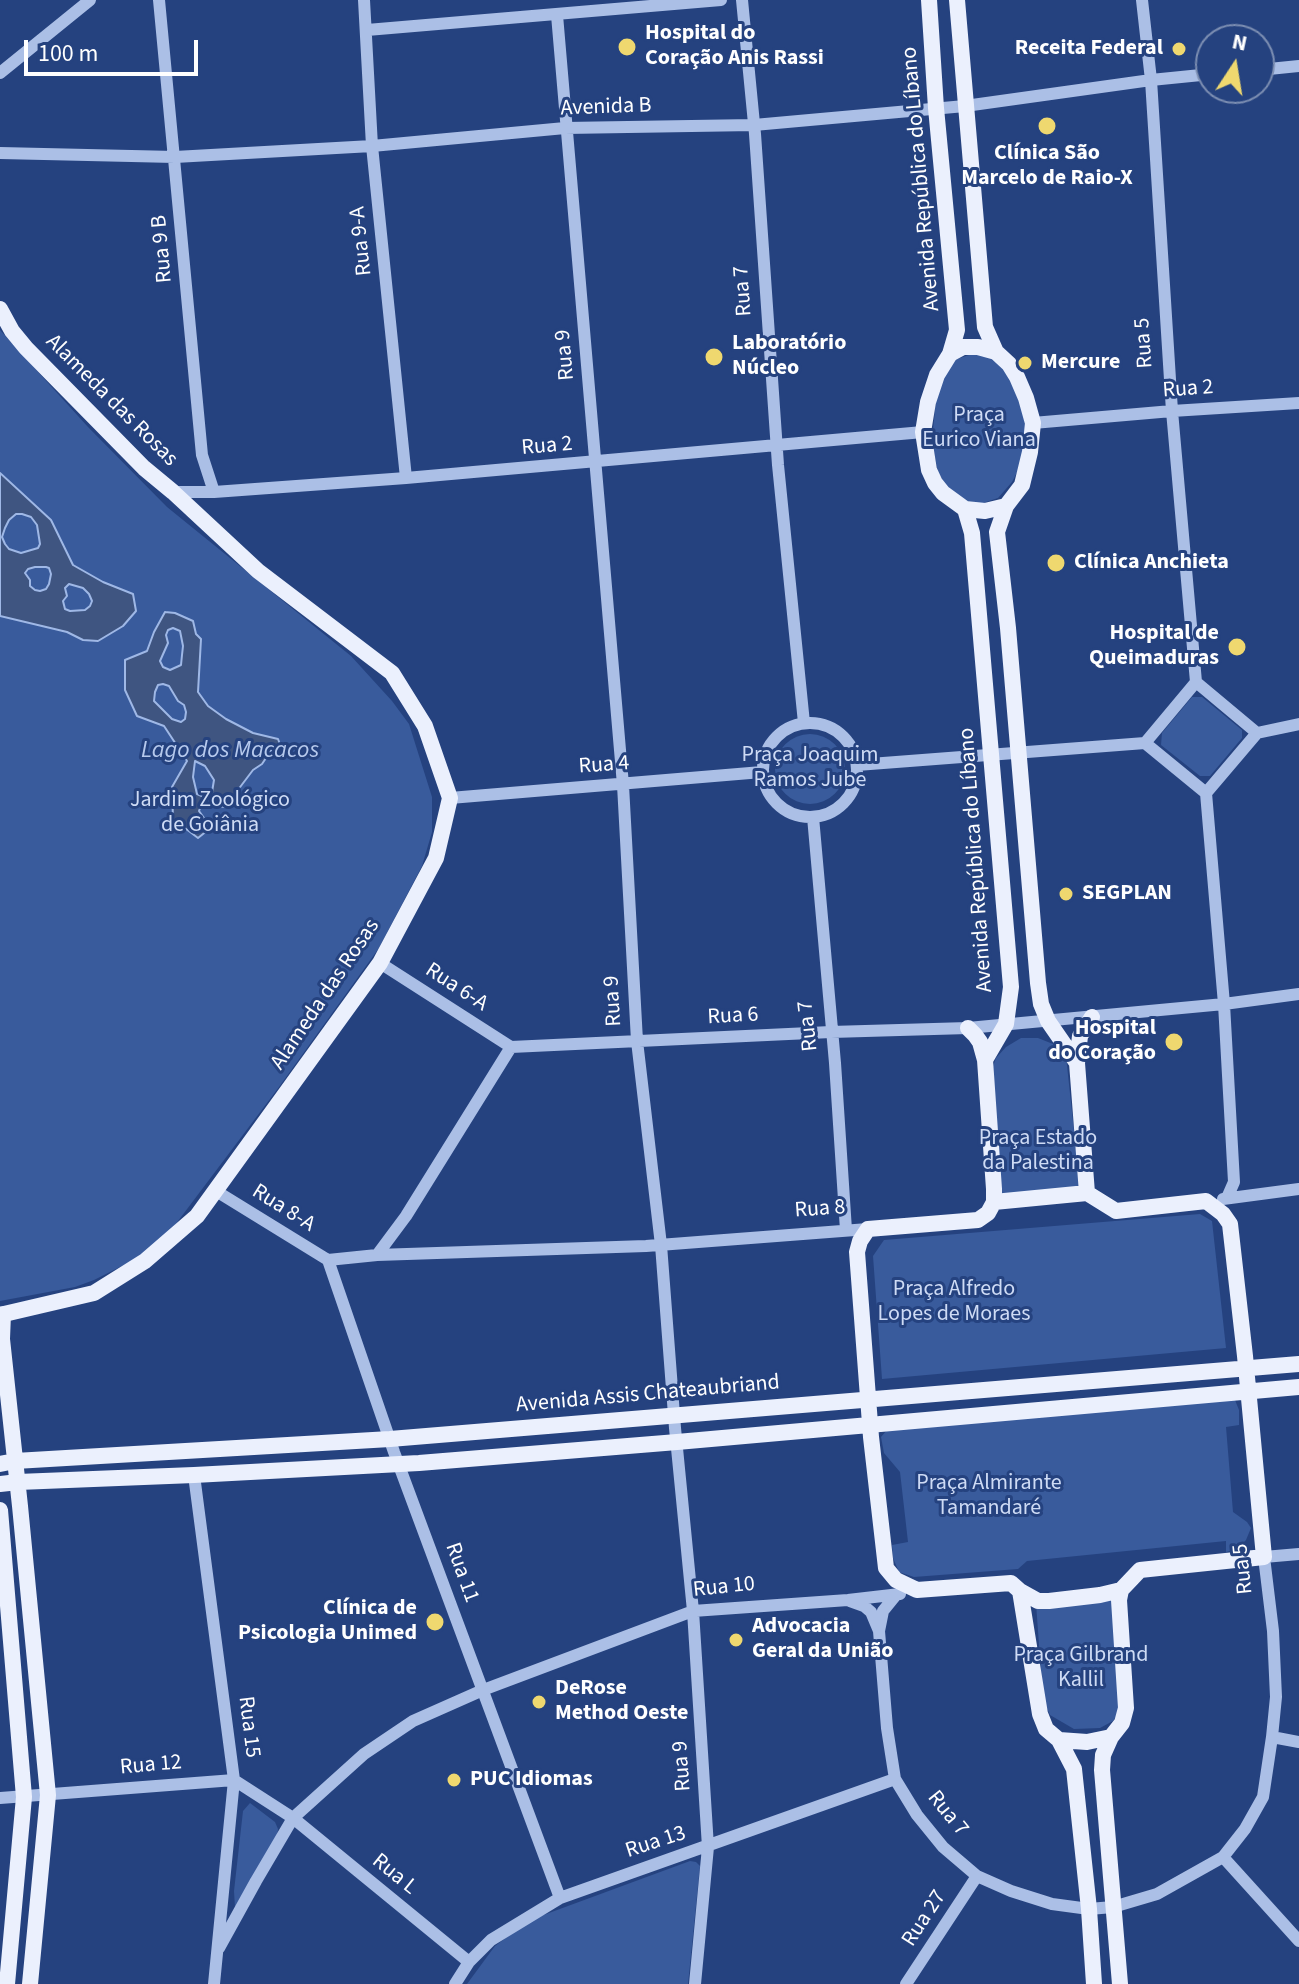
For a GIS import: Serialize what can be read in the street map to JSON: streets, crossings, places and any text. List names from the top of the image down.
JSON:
{
  "streets": {
    "main road": [
      "Avenida República do Líbano",
      "Rua 5",
      "Alameda das Rosas",
      "Rua 8",
      "Avenida Assis Chateaubriand",
      "Rua 10"
    ],
    "street": [
      "Avenida B",
      "Rua 9-A",
      "Rua 9 B",
      "Rua 7",
      "Rua 9",
      "Rua 2",
      "Rua 4",
      "Rua 6-A",
      "Rua 6",
      "Rua 8-A",
      "Rua 11",
      "Rua 15",
      "Rua 12",
      "Rua 13",
      "Rua L",
      "Rua 27"
    ]
  },
  "crossings": [
    ["Avenida B", "Avenida República do Líbano"],
    ["Avenida B", "Rua 9-A"],
    ["Avenida B", "Rua 9 B"],
    ["Avenida B", "Rua 7"],
    ["Avenida B", "Rua 5"],
    ["Avenida B", "Rua 9"],
    ["Avenida República do Líbano", "Rua 2"],
    ["Avenida República do Líbano", "Rua 6"],
    ["Rua 9-A", "Rua 2"],
    ["Rua 9 B", "Rua 2"],
    ["Rua 7", "Rua 5"],
    ["Rua 7", "Rua 2"],
    ["Rua 7", "Rua 4"],
    ["Rua 7", "Rua 6"],
    ["Rua 7", "Rua 8"],
    ["Rua 7", "Rua 10"],
    ["Rua 7", "Rua 13"],
    ["Rua 7", "Rua 27"],
    ["Rua 5", "Rua 2"],
    ["Rua 5", "Avenida Assis Chateaubriand"],
    ["Rua 5", "Rua 10"],
    ["Rua 9", "Rua 2"],
    ["Rua 9", "Rua 4"],
    ["Rua 9", "Rua 6"],
    ["Rua 9", "Rua 8"],
    ["Rua 9", "Avenida Assis Chateaubriand"],
    ["Rua 9", "Rua 10"],
    ["Rua 9", "Rua 13"],
    ["Rua 2", "Alameda das Rosas"],
    ["Alameda das Rosas", "Rua 4"],
    ["Alameda das Rosas", "Rua 6-A"],
    ["Alameda das Rosas", "Rua 8-A"],
    ["Rua 6-A", "Rua 6"],
    ["Rua 8-A", "Rua 8"],
    ["Rua 8-A", "Rua 11"],
    ["Rua 8", "Rua 11"],
    ["Avenida Assis Chateaubriand", "Rua 11"],
    ["Rua 11", "Rua 10"],
    ["Rua 11", "Rua 13"],
    ["Rua 10", "Rua 15"],
    ["Rua 10", "Rua L"],
    ["Rua 15", "Rua 12"],
    ["Rua 13", "Rua L"]
  ],
  "water": ["Lago dos Macacos"],
  "parks": [
    "Praça Eurico Viana",
    "Praça Joaquim Ramos Jube",
    "Jardim Zoológico de Goiânia",
    "Praça Estado da Palestina",
    "Praça Alfredo Lopes de Moraes",
    "Praça Almirante Tamandaré",
    "Praça Gilbrand Kallil"
  ],
  "places": [
    "Hospital do Coração Anis Rassi",
    "Receita Federal",
    "Clínica São Marcelo de Raio-X",
    "Laboratório Núcleo",
    "Mercure",
    "Clínica Anchieta",
    "Hospital de Queimaduras",
    "SEGPLAN",
    "Hospital do Coração",
    "Clínica de Psicologia Unimed",
    "Advocacia Geral da União",
    "DeRose Method Oeste",
    "PUC Idiomas"
  ],
  "scale_bar": "100 m",
  "north": "top"
}
